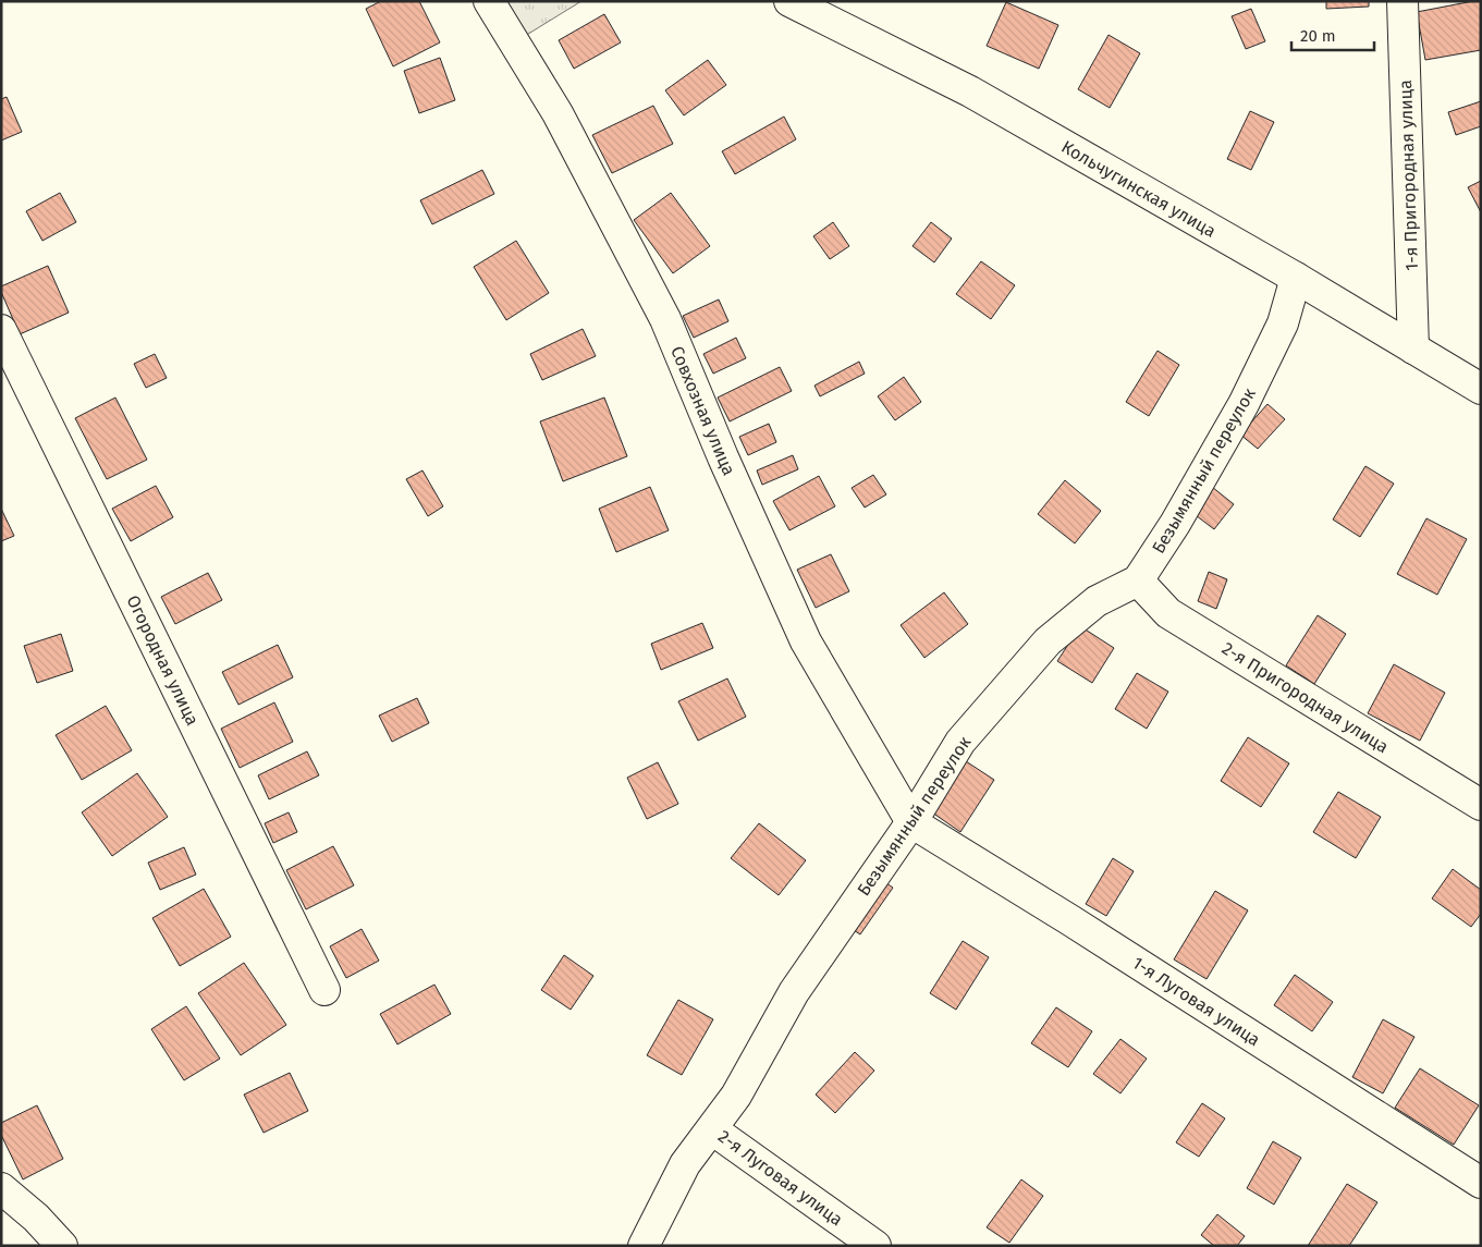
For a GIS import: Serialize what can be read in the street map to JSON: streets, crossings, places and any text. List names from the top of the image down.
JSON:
{
  "streets": {
    "street": [
      "1-я Пригородная улица",
      "Кольчугинская улица",
      "Совхозная улица",
      "Безымянный переулок",
      "Огородная улица",
      "2-я Пригородная улица",
      "1-я Луговая улица",
      "2-я Луговая улица"
    ]
  },
  "crossings": [
    ["1-я Пригородная улица", "Кольчугинская улица"],
    ["Кольчугинская улица", "Безымянный переулок"],
    ["Совхозная улица", "Безымянный переулок"],
    ["Совхозная улица", "1-я Луговая улица"],
    ["Безымянный переулок", "2-я Пригородная улица"],
    ["Безымянный переулок", "1-я Луговая улица"],
    ["Безымянный переулок", "2-я Луговая улица"]
  ],
  "scale_bar": "20 m"
}
